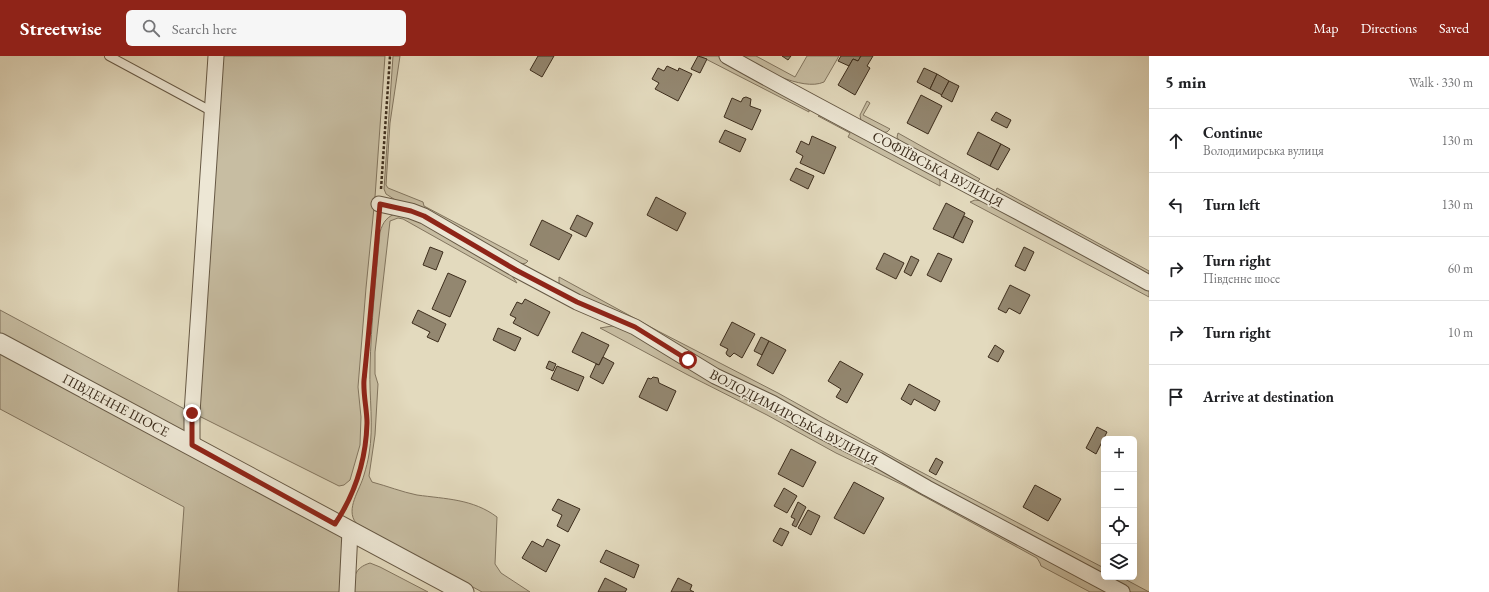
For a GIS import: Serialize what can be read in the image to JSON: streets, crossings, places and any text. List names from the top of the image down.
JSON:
{
  "streets": {
    "street": ["СОФІЇВСЬКА ВУЛИЦЯ", "ПІВДЕННЕ ШОСЕ", "ВОЛОДИМИРСЬКА ВУЛИЦЯ"]
  },
  "page": {
    "header": "Streetwise",
    "search": "Search here",
    "nav": ["Map", "Directions", "Saved"],
    "heading": ["5 min", "Walk · 330 m"],
    "list": [
      ["Continue", "Володимирська вулиця", "130 m"],
      ["Turn left", "130 m"],
      ["Turn right", "Південне шосе", "60 m"],
      ["Turn right", "10 m"],
      "Arrive at destination"
    ],
    "map_buttons": ["+", "−"]
  }
}
